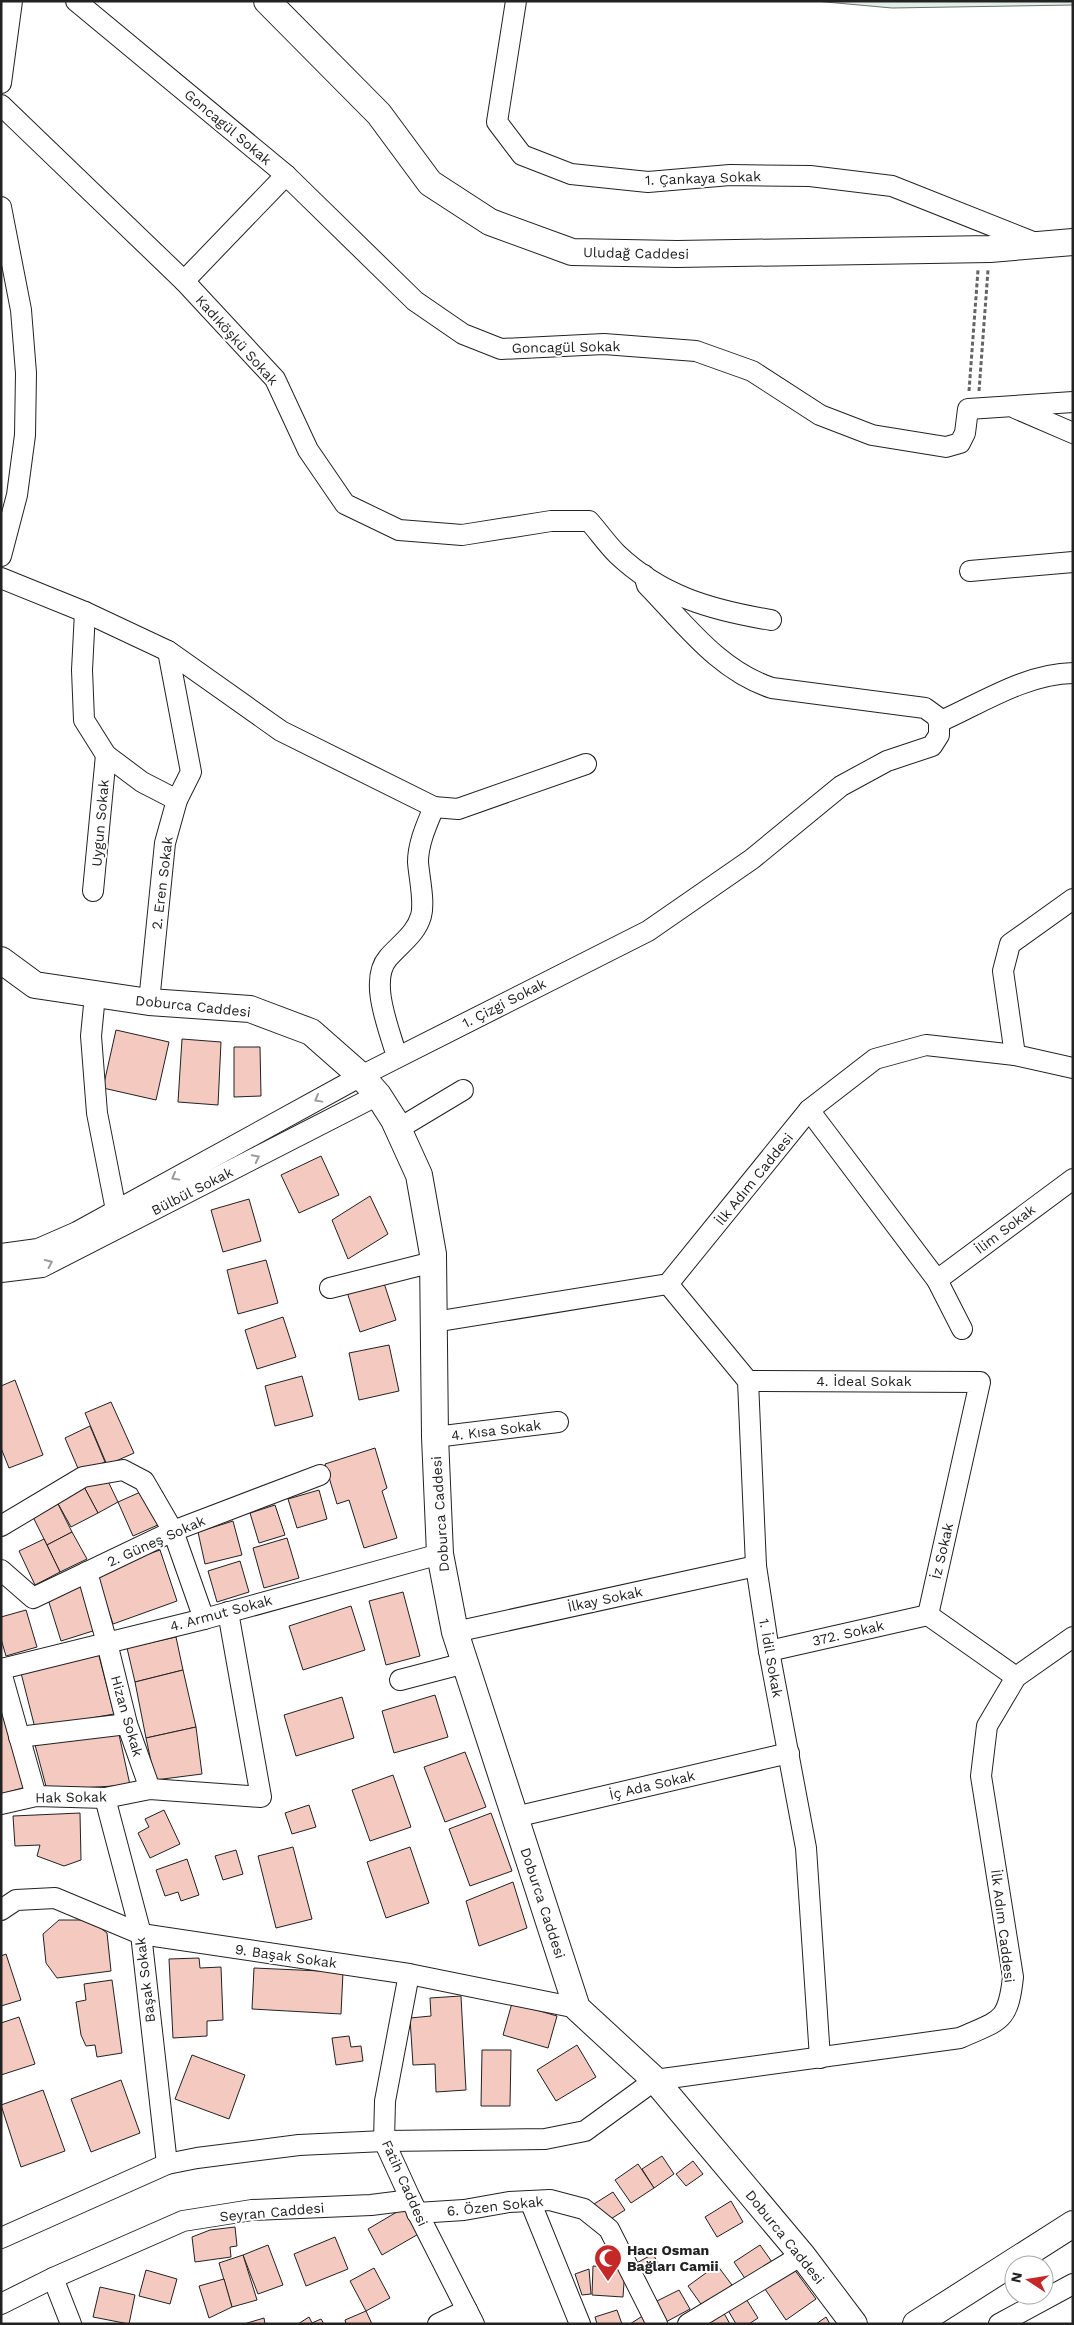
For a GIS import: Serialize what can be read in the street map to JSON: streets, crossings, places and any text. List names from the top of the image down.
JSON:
{
  "streets": {
    "main road": ["Uludağ Caddesi", "Doburca Caddesi"],
    "street": [
      "Goncagül Sokak",
      "1. Çankaya Sokak",
      "Kadıköşkü Sokak",
      "Uygun Sokak",
      "2. Eren Sokak",
      "1. Çizgi Sokak",
      "İlk Adım Caddesi",
      "Bülbül Sokak",
      "İlim Sokak",
      "4. İdeal Sokak",
      "4. Kısa Sokak",
      "2. Güneş Sokak",
      "İz Sokak",
      "İlkay Sokak",
      "4. Armut Sokak",
      "372. Sokak",
      "1. İdil Sokak",
      "Hizan Sokak",
      "İç Ada Sokak",
      "Hak Sokak",
      "9. Başak Sokak",
      "Başak Sokak",
      "Fatih Caddesi",
      "6. Özen Sokak",
      "Seyran Caddesi"
    ]
  },
  "crossings": [
    ["1. Çankaya Sokak", "Uludağ Caddesi"],
    ["2. Eren Sokak", "Doburca Caddesi"],
    ["1. Çizgi Sokak", "Doburca Caddesi"],
    ["1. Çizgi Sokak", "Bülbül Sokak"],
    ["Doburca Caddesi", "İlk Adım Caddesi"],
    ["Doburca Caddesi", "Bülbül Sokak"],
    ["Doburca Caddesi", "4. Kısa Sokak"],
    ["Doburca Caddesi", "İlkay Sokak"],
    ["Doburca Caddesi", "4. Armut Sokak"],
    ["Doburca Caddesi", "İç Ada Sokak"],
    ["Doburca Caddesi", "9. Başak Sokak"],
    ["İlk Adım Caddesi", "1. İdil Sokak"],
    ["4. İdeal Sokak", "İz Sokak"],
    ["4. İdeal Sokak", "1. İdil Sokak"],
    ["2. Güneş Sokak", "Hizan Sokak"],
    ["İz Sokak", "372. Sokak"],
    ["İlkay Sokak", "1. İdil Sokak"],
    ["4. Armut Sokak", "Hizan Sokak"],
    ["4. Armut Sokak", "Hak Sokak"],
    ["372. Sokak", "1. İdil Sokak"],
    ["1. İdil Sokak", "İç Ada Sokak"],
    ["Hizan Sokak", "Hak Sokak"],
    ["Hak Sokak", "Başak Sokak"],
    ["9. Başak Sokak", "Başak Sokak"],
    ["9. Başak Sokak", "Fatih Caddesi"],
    ["Fatih Caddesi", "6. Özen Sokak"],
    ["Fatih Caddesi", "Seyran Caddesi"],
    ["6. Özen Sokak", "Seyran Caddesi"]
  ],
  "places": {
    "mosque": ["Hacı Osman Bağları Camii"]
  },
  "north": "left"
}
